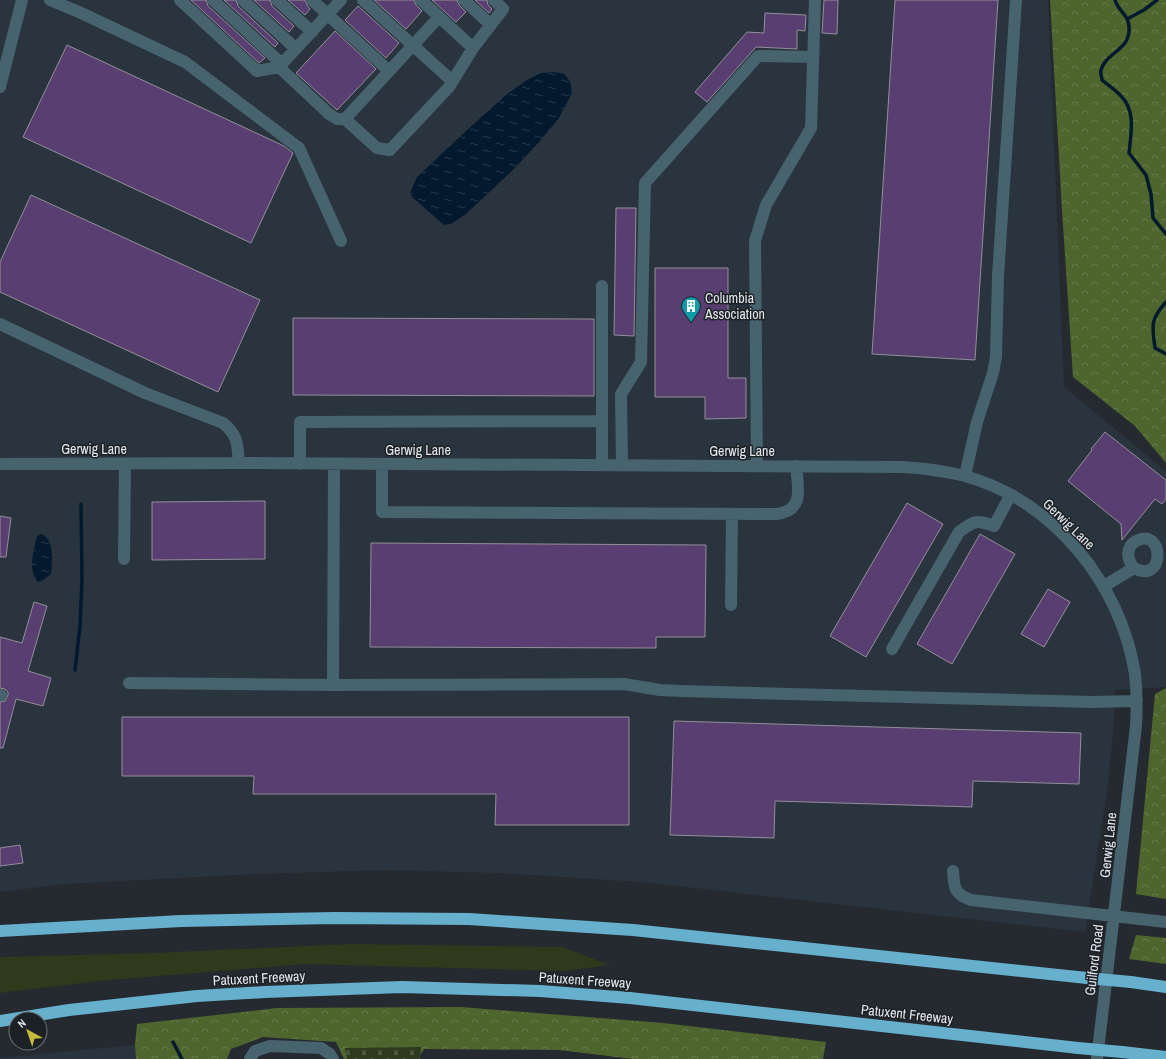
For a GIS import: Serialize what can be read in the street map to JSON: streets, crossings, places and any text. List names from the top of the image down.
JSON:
{
  "streets": {
    "highway": ["Patuxent Freeway"],
    "street": ["Gerwig Lane", "Guilford Road"]
  },
  "crossings": [
    ["Gerwig Lane", "Guilford Road"]
  ],
  "places": {
    "building": ["Columbia Association"]
  },
  "north": "top left"
}
